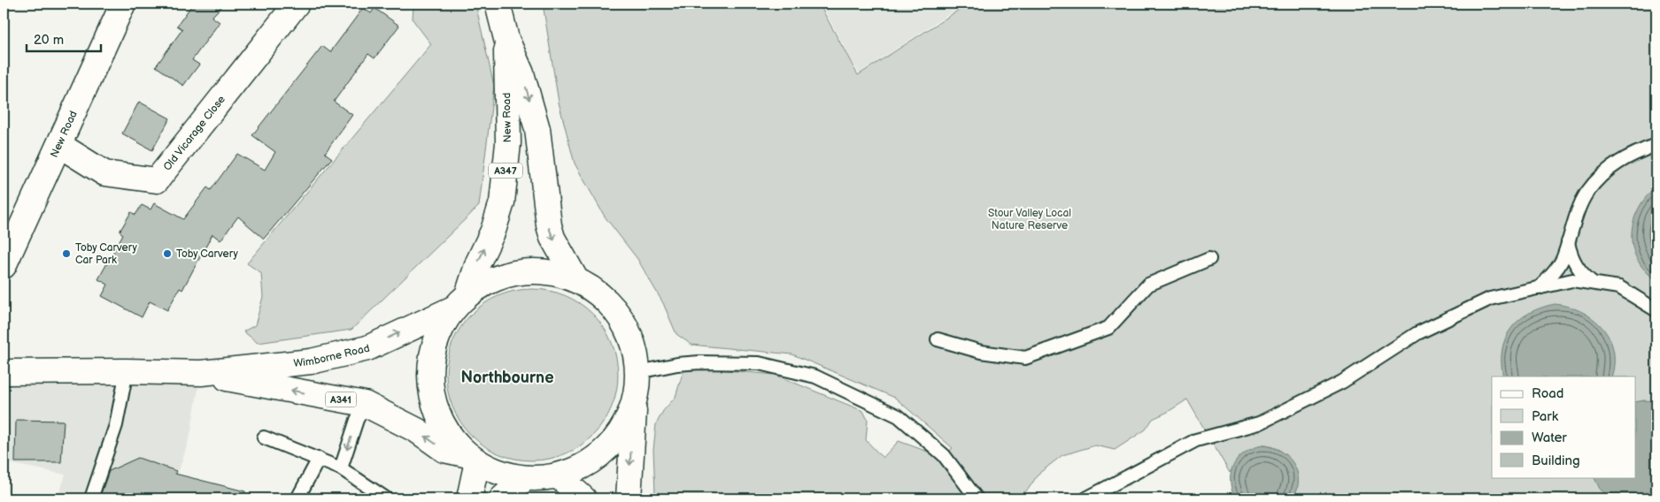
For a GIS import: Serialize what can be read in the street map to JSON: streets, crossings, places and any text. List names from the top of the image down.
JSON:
{
  "streets": {
    "main road": [
      "New Road",
      "Old Vicarage Close",
      "A347",
      "Wimborne Road",
      "A341"
    ]
  },
  "crossings": [
    ["New Road", "Old Vicarage Close"],
    ["New Road", "Wimborne Road"]
  ],
  "districts": ["Northbourne"],
  "parks": ["Stour Valley Local Nature Reserve"],
  "places": ["Toby Carvery Car Park", "Toby Carvery"],
  "legend": [
    "Road",
    "Park",
    "Water",
    "Building"
  ],
  "scale_bar": "20 m"
}
